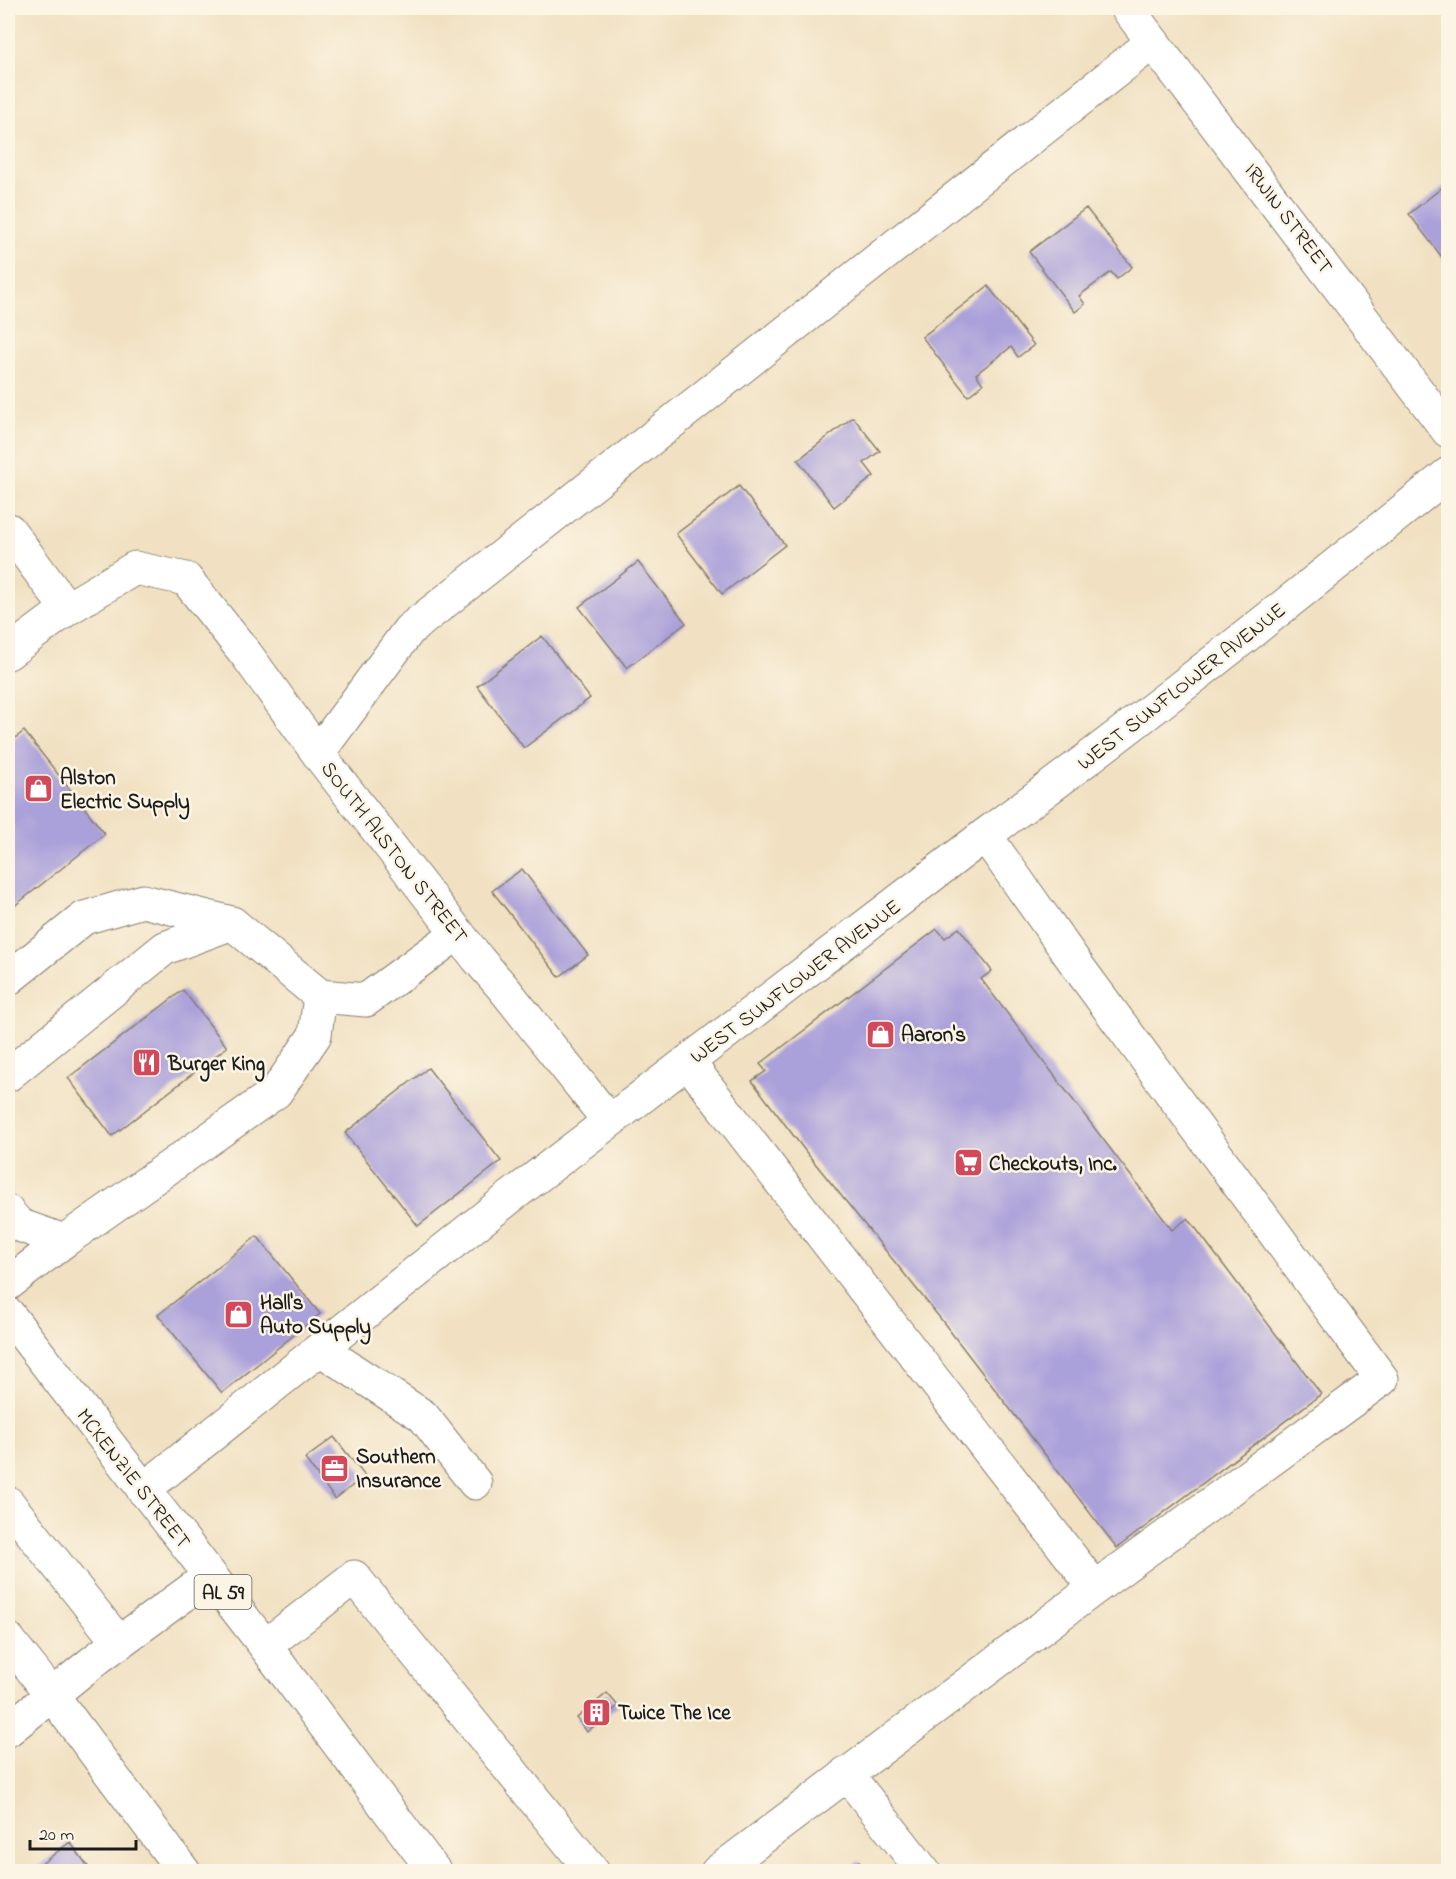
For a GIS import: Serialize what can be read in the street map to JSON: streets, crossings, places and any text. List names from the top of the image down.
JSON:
{
  "streets": {
    "street": [
      "IRWIN STREET",
      "WEST SUNFLOWER AVENUE",
      "SOUTH ALSTON STREET",
      "MCKENZIE STREET",
      "AL 59"
    ]
  },
  "crossings": [
    ["WEST SUNFLOWER AVENUE", "SOUTH ALSTON STREET"],
    ["WEST SUNFLOWER AVENUE", "MCKENZIE STREET"]
  ],
  "places": {
    "shop": ["Alston Electric Supply", "Aaron's", "Hall's Auto Supply"],
    "restaurant": ["Burger King"],
    "supermarket": ["Checkouts, Inc."],
    "office": ["Southern Insurance"],
    "building": ["Twice The Ice"]
  },
  "scale_bar": "20 m"
}
